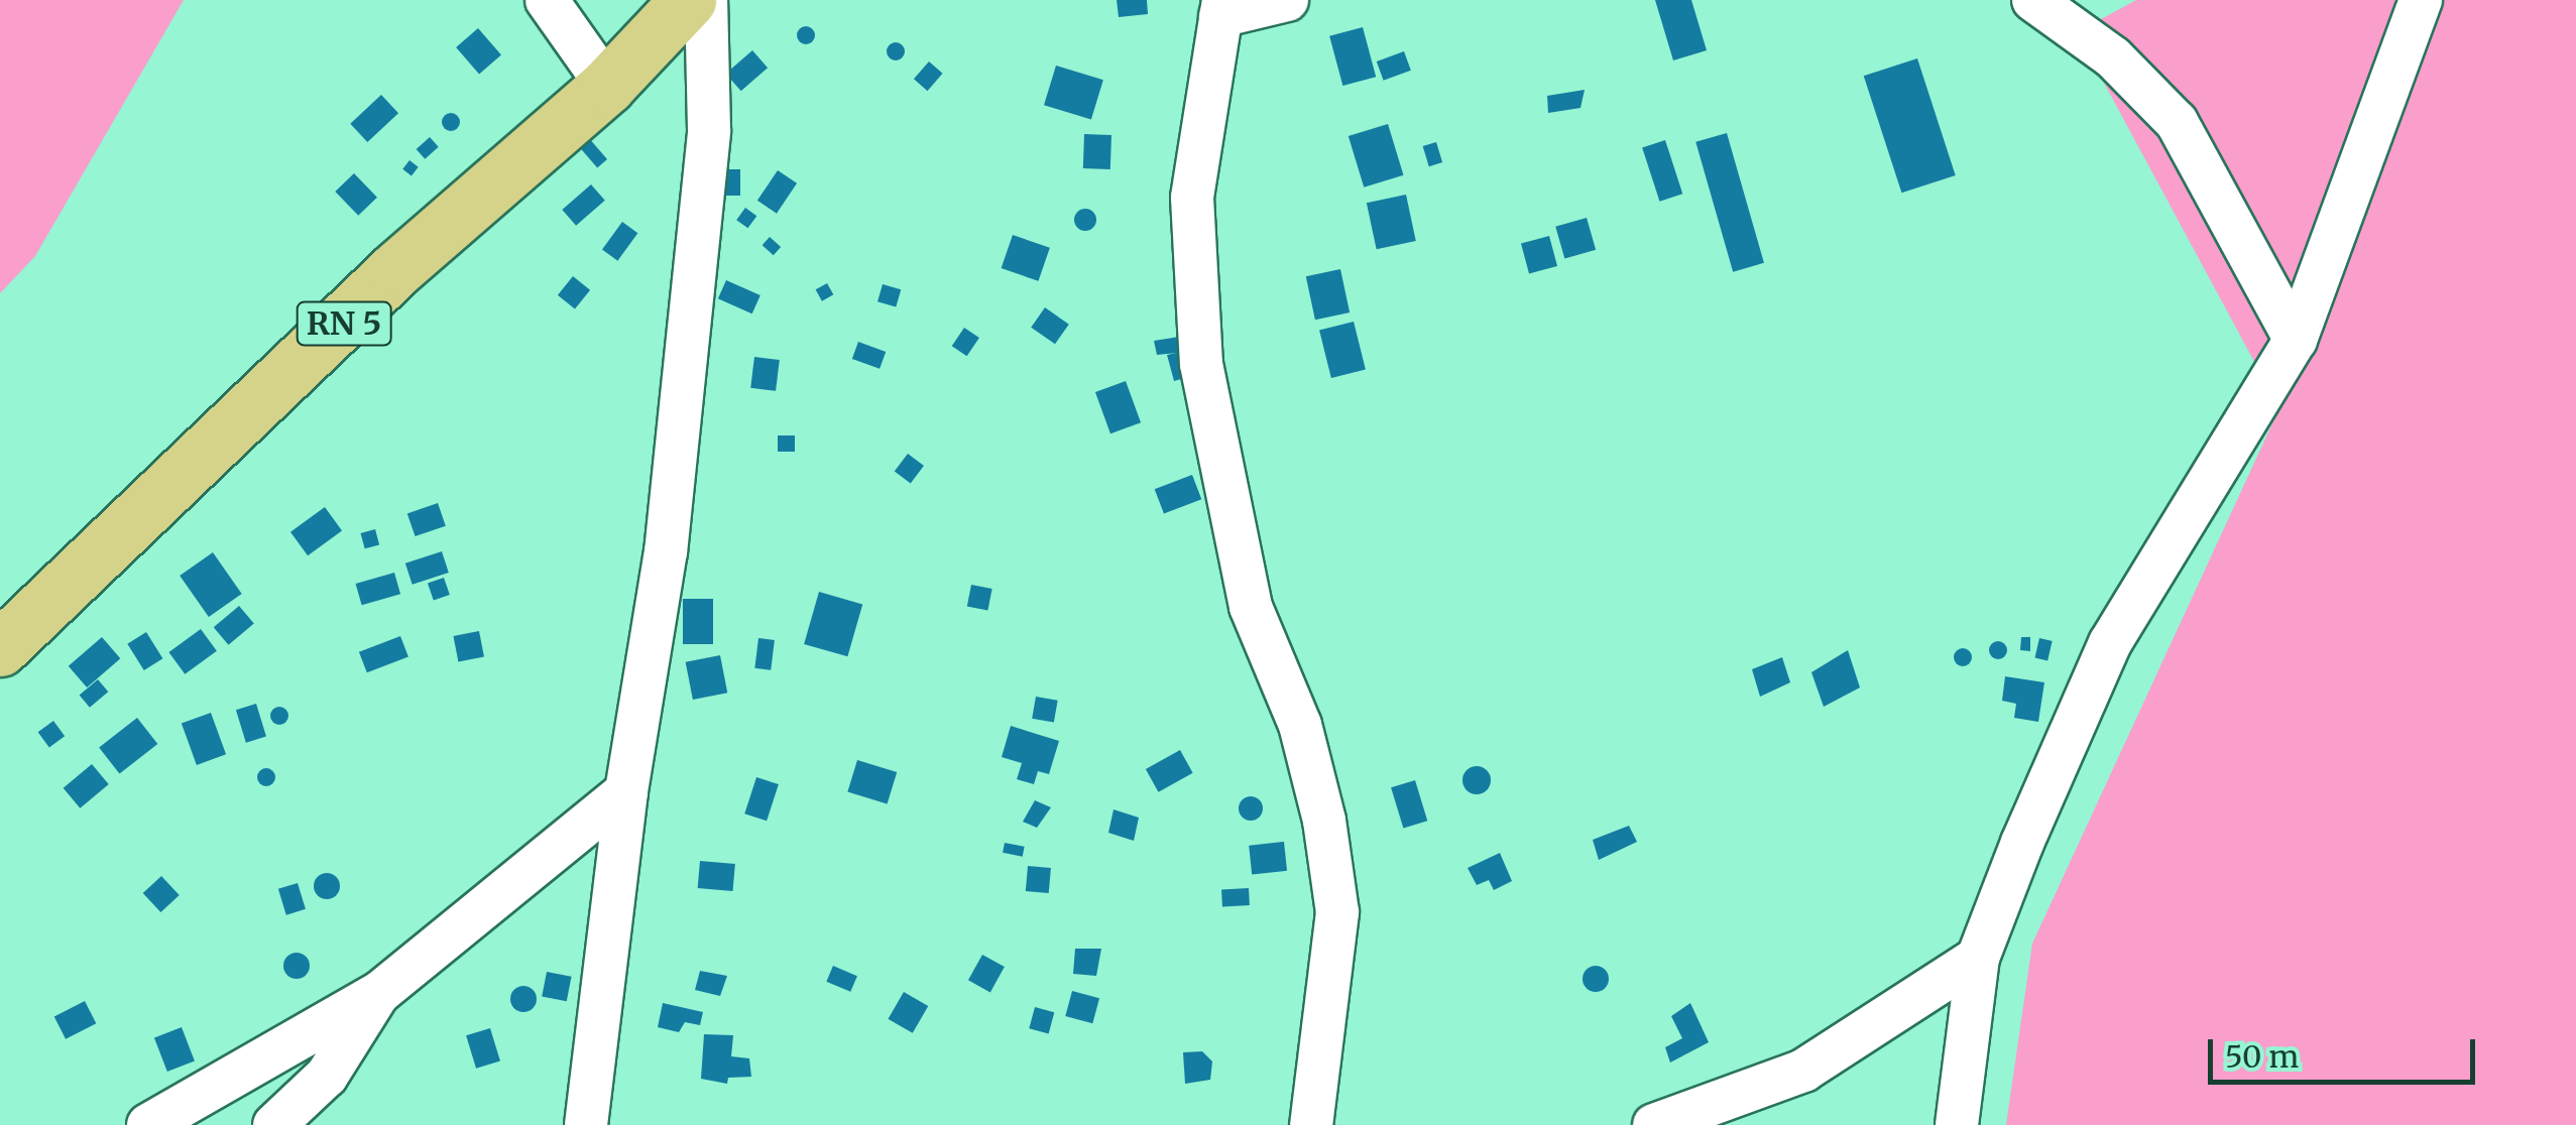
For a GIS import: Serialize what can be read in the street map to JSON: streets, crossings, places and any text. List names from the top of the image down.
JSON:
{
  "streets": {
    "main road": ["RN 5"]
  },
  "scale_bar": "50 m"
}
